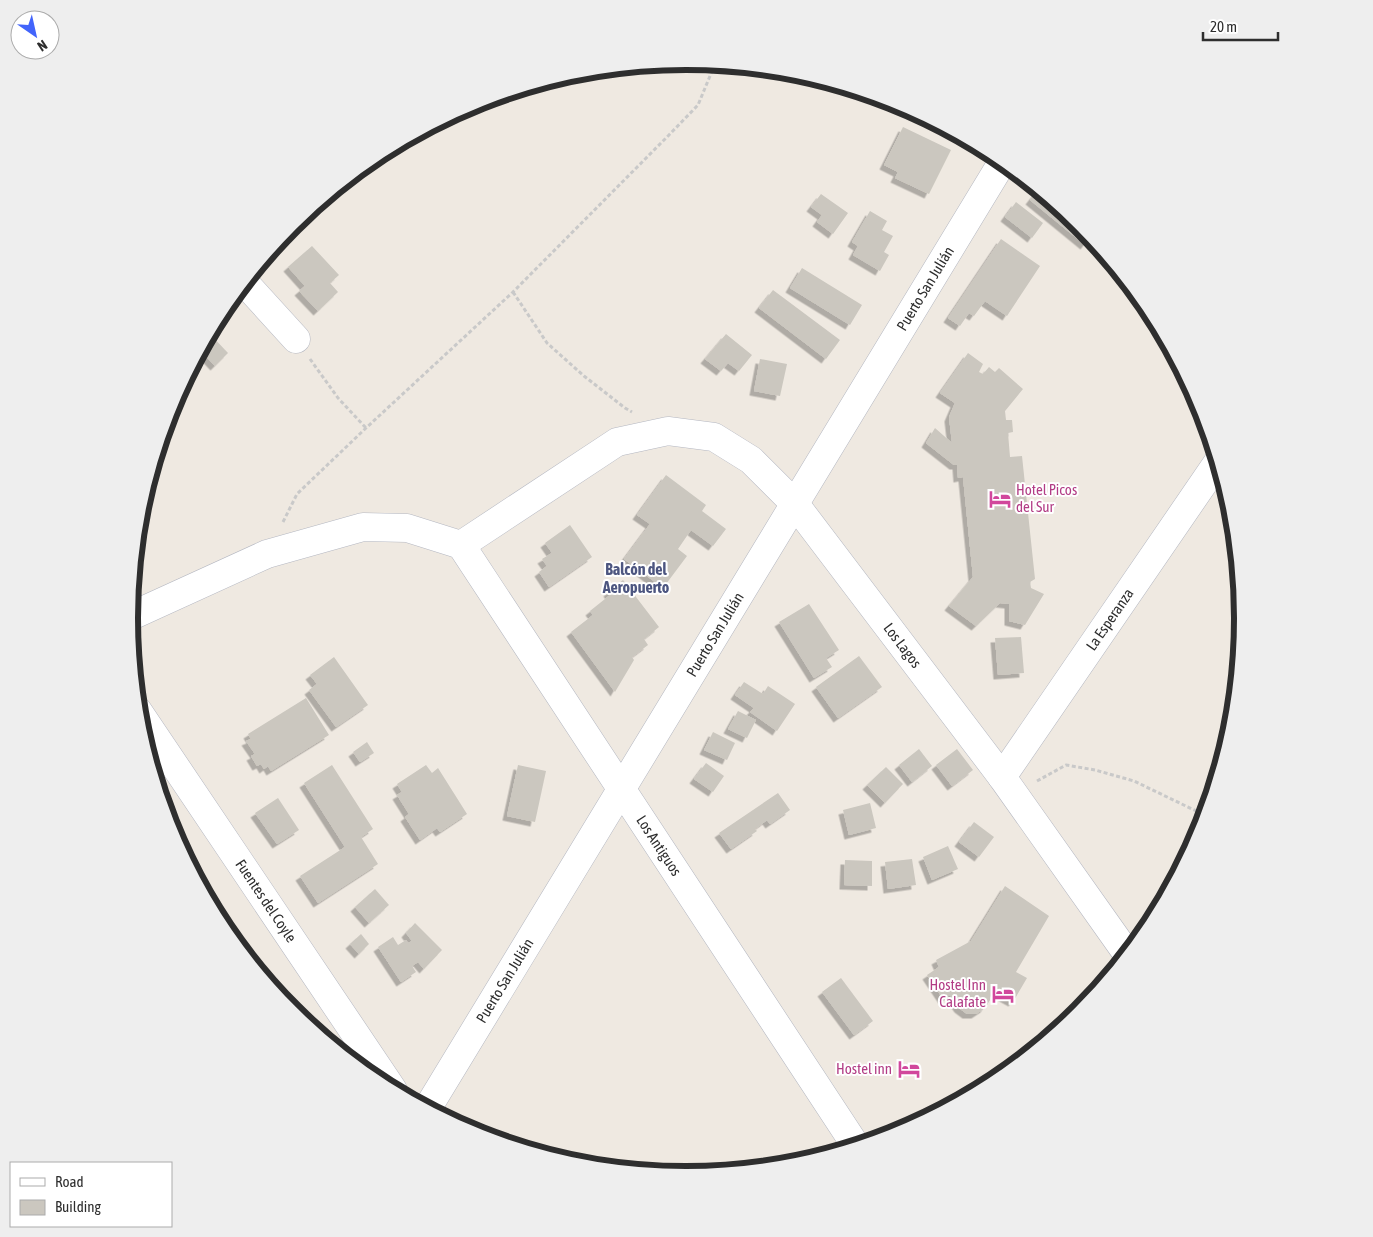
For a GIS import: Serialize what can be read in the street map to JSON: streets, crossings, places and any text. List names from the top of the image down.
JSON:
{
  "streets": {
    "street": [
      "Puerto San Julián",
      "La Esperanza",
      "Los Lagos",
      "Los Antiguos",
      "Fuentes del Coyle"
    ]
  },
  "crossings": [
    ["Puerto San Julián", "Los Lagos"],
    ["Puerto San Julián", "Los Antiguos"],
    ["La Esperanza", "Los Lagos"],
    ["Los Lagos", "Los Antiguos"]
  ],
  "districts": ["Balcón del Aeropuerto"],
  "places": {
    "hotel": ["Hotel Picos del Sur", "Hostel Inn Calafate", "Hostel inn"]
  },
  "legend": ["Road", "Building"],
  "scale_bar": "20 m",
  "north": "bottom right"
}
